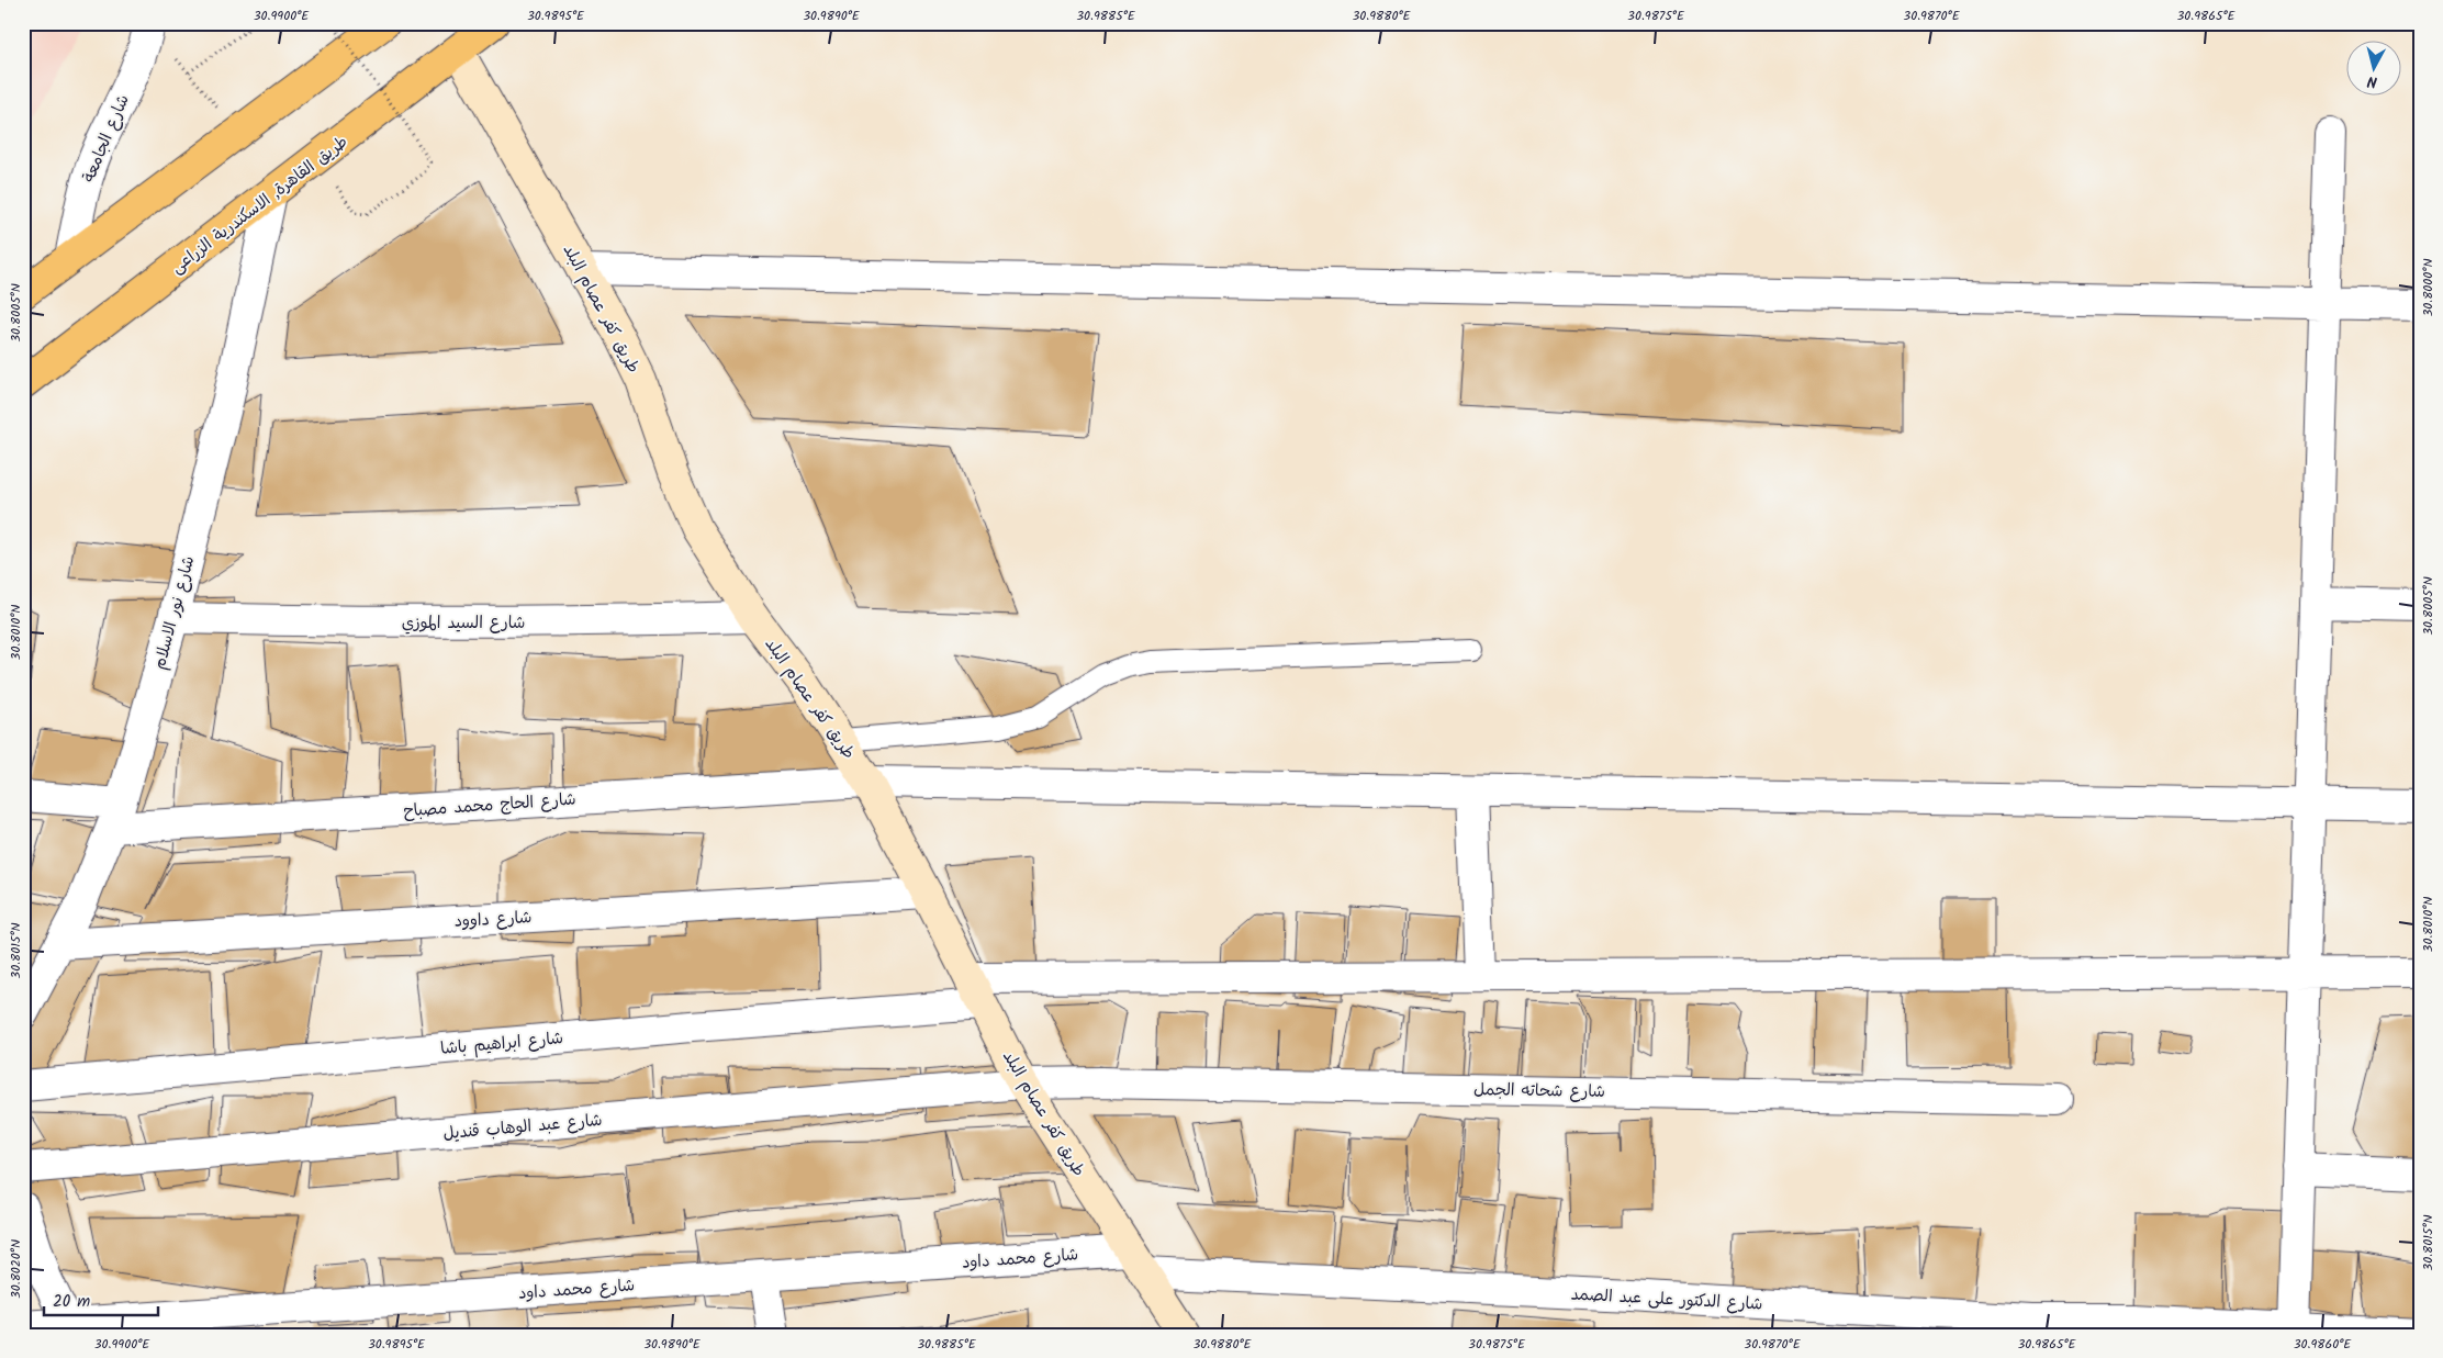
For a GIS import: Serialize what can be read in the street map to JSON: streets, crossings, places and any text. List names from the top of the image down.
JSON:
{
  "streets": {
    "highway": ["طريق القاهرة, الاسكندرية الزراعى"],
    "street": [
      "شارع الجامعة",
      "طريق كفر عصام البلد",
      "شارع نور الاسلام",
      "شارع السيد الموزي",
      "شارع الحاج محمد مصباح",
      "شارع داوود",
      "شارع ابراهيم باشا",
      "شارع شحاته الجمل",
      "شارع عبد الوهاب قنديل",
      "شارع محمد داود",
      "شارع الدكتور على عبد الصمد"
    ]
  },
  "crossings": [
    ["طريق القاهرة, الاسكندرية الزراعى", "طريق كفر عصام البلد"],
    ["طريق القاهرة, الاسكندرية الزراعى", "شارع نور الاسلام"],
    ["طريق كفر عصام البلد", "شارع السيد الموزي"],
    ["طريق كفر عصام البلد", "شارع الحاج محمد مصباح"],
    ["طريق كفر عصام البلد", "شارع داوود"],
    ["طريق كفر عصام البلد", "شارع ابراهيم باشا"],
    ["طريق كفر عصام البلد", "شارع شحاته الجمل"],
    ["طريق كفر عصام البلد", "شارع عبد الوهاب قنديل"],
    ["طريق كفر عصام البلد", "شارع محمد داود"],
    ["طريق كفر عصام البلد", "شارع الدكتور على عبد الصمد"],
    ["شارع نور الاسلام", "شارع السيد الموزي"],
    ["شارع نور الاسلام", "شارع الحاج محمد مصباح"],
    ["شارع نور الاسلام", "شارع داوود"],
    ["شارع شحاته الجمل", "شارع عبد الوهاب قنديل"],
    ["شارع محمد داود", "شارع الدكتور على عبد الصمد"]
  ],
  "scale_bar": "20 m",
  "north": "bottom",
  "coordinates": [
    "30.9900°E",
    "30.9895°E",
    "30.9890°E",
    "30.9885°E",
    "30.9880°E",
    "30.9875°E",
    "30.9870°E",
    "30.9865°E",
    "30.8000°N",
    "30.8005°N",
    "30.8010°N",
    "30.8015°N",
    "30.8020°N",
    "30.9860°E"
  ]
}
